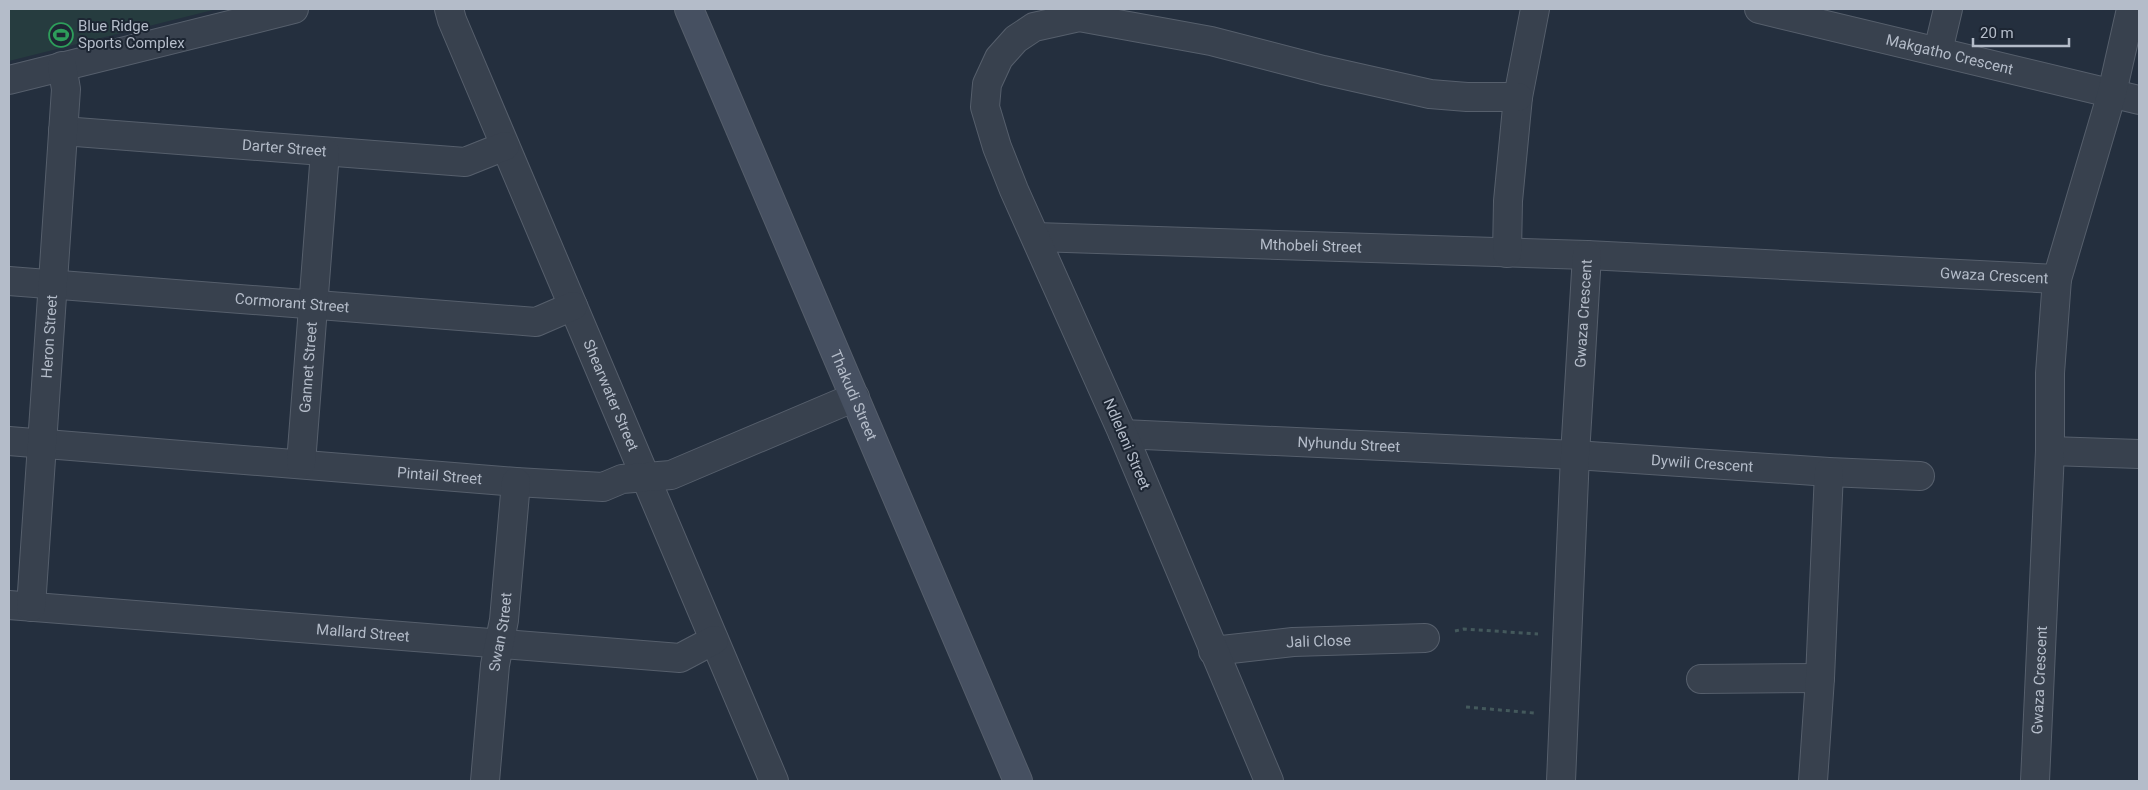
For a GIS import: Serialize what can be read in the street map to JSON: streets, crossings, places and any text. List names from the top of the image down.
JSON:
{
  "streets": {
    "street": [
      "Makgatho Crescent",
      "Darter Street",
      "Mthobeli Street",
      "Gwaza Crescent",
      "Cormorant Street",
      "Heron Street",
      "Gannet Street",
      "Shearwater Street",
      "Thakudi Street",
      "Ndleleni Street",
      "Nyhundu Street",
      "Dywili Crescent",
      "Pintail Street",
      "Swan Street",
      "Mallard Street",
      "Jali Close"
    ]
  },
  "crossings": [
    ["Makgatho Crescent", "Gwaza Crescent"],
    ["Darter Street", "Heron Street"],
    ["Darter Street", "Gannet Street"],
    ["Darter Street", "Shearwater Street"],
    ["Mthobeli Street", "Gwaza Crescent"],
    ["Mthobeli Street", "Ndleleni Street"],
    ["Gwaza Crescent", "Nyhundu Street"],
    ["Gwaza Crescent", "Dywili Crescent"],
    ["Cormorant Street", "Heron Street"],
    ["Cormorant Street", "Gannet Street"],
    ["Cormorant Street", "Shearwater Street"],
    ["Heron Street", "Pintail Street"],
    ["Heron Street", "Mallard Street"],
    ["Gannet Street", "Pintail Street"],
    ["Shearwater Street", "Pintail Street"],
    ["Shearwater Street", "Mallard Street"],
    ["Thakudi Street", "Pintail Street"],
    ["Ndleleni Street", "Nyhundu Street"],
    ["Ndleleni Street", "Jali Close"],
    ["Nyhundu Street", "Dywili Crescent"],
    ["Pintail Street", "Swan Street"],
    ["Swan Street", "Mallard Street"]
  ],
  "places": {
    "sports": ["Blue Ridge Sports Complex"]
  },
  "scale_bar": "20 m"
}
